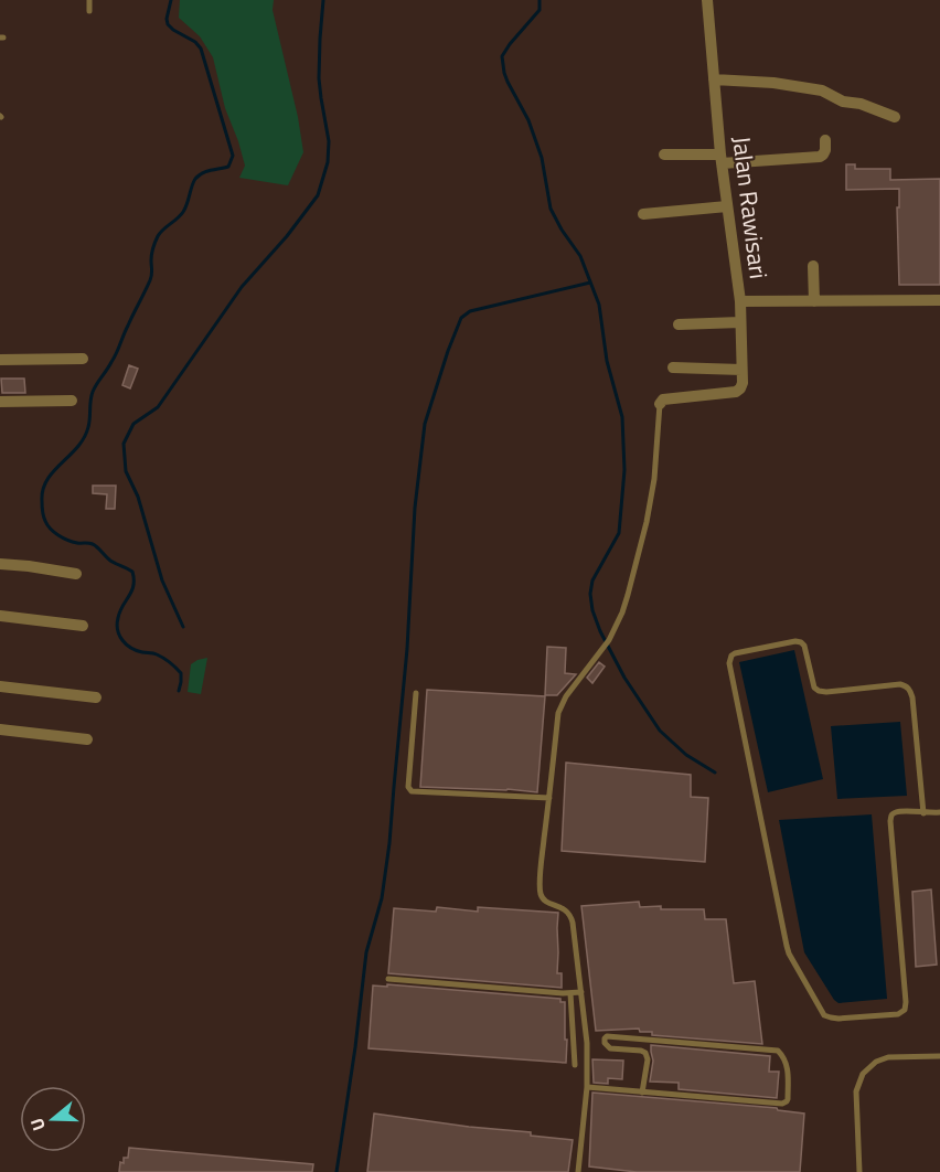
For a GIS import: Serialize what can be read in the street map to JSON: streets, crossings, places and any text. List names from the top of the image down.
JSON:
{
  "streets": {
    "street": ["Jalan Rawisari"]
  },
  "north": "left"
}
